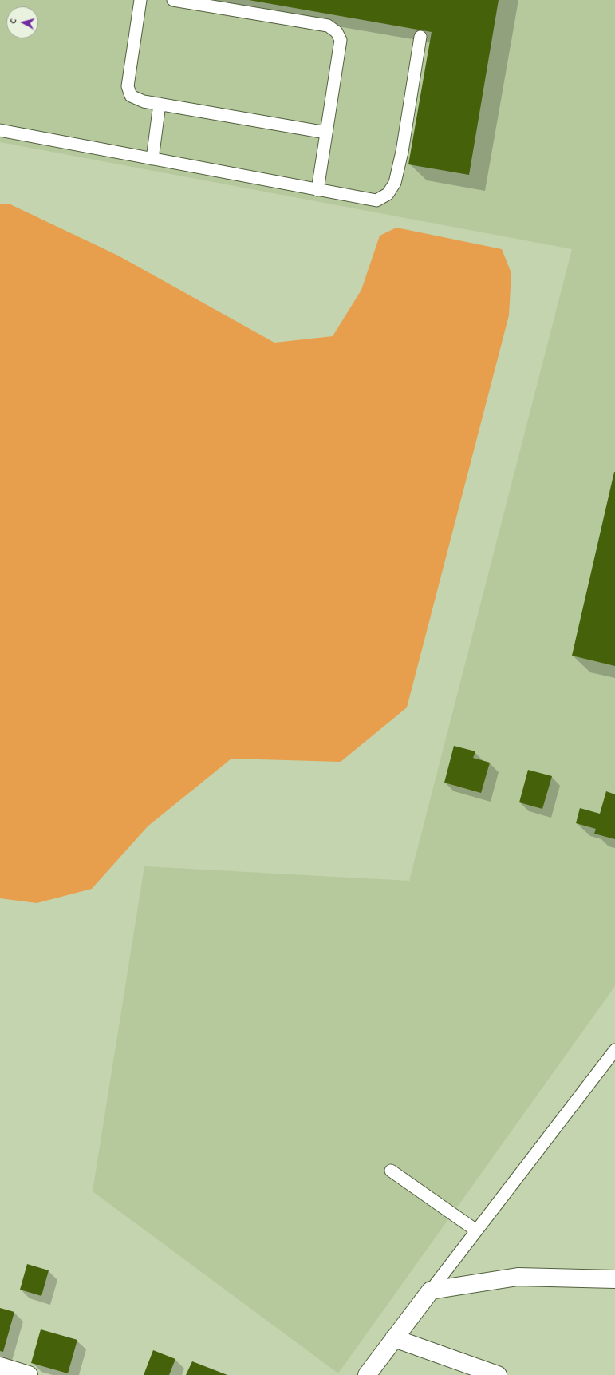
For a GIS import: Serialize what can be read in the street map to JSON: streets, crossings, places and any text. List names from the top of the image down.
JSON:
{
  "north": "left"
}
